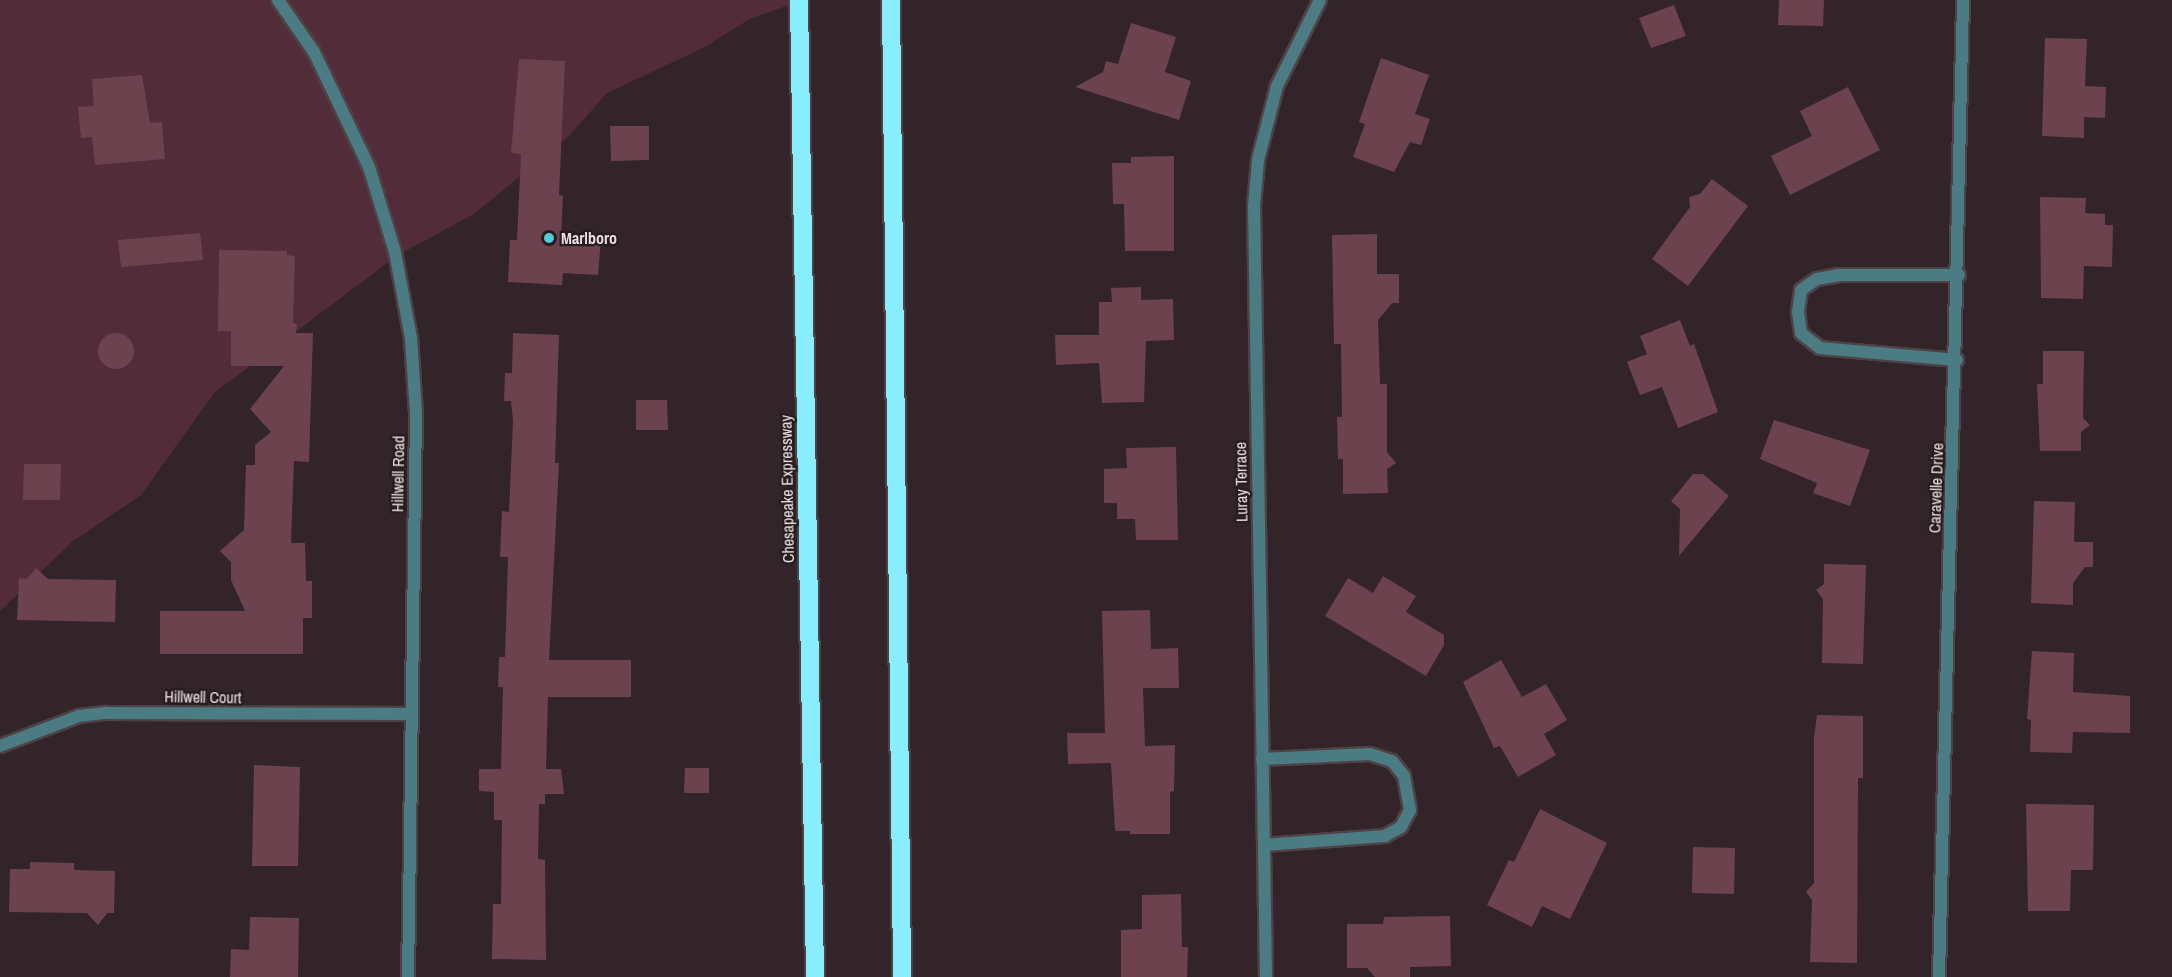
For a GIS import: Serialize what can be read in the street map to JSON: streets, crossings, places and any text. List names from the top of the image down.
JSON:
{
  "streets": {
    "highway": ["Chesapeake Expressway"],
    "street": [
      "Hillwell Road",
      "Luray Terrace",
      "Caravelle Drive",
      "Hillwell Court"
    ]
  },
  "crossings": [
    ["Hillwell Road", "Hillwell Court"]
  ],
  "places": ["Marlboro"]
}
